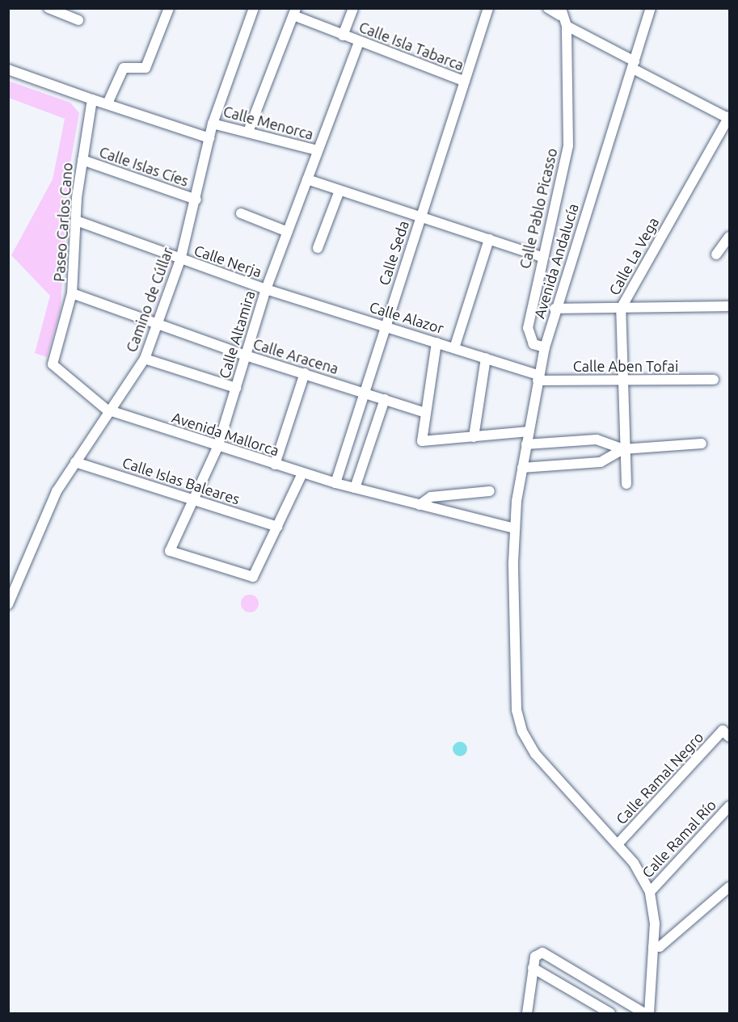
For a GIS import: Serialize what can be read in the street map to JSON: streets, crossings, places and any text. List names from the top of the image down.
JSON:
{
  "streets": {
    "street": [
      "Calle Isla Tabarca",
      "Calle Menorca",
      "Calle Islas Cíes",
      "Calle Pablo Picasso",
      "Paseo Carlos Cano",
      "Calle Seda",
      "Calle La Vega",
      "Calle Nerja",
      "Avenida Andalucía",
      "Camino de Cúllar",
      "Calle Alazor",
      "Calle Altamira",
      "Calle Aracena",
      "Calle Aben Tofai",
      "Avenida Mallorca",
      "Calle Islas Baleares",
      "Calle Ramal Negro",
      "Calle Ramal Río"
    ]
  },
  "crossings": [
    ["Calle Isla Tabarca", "Calle Seda"],
    ["Calle Isla Tabarca", "Calle Altamira"],
    ["Calle Menorca", "Camino de Cúllar"],
    ["Calle Menorca", "Calle Altamira"],
    ["Calle Islas Cíes", "Paseo Carlos Cano"],
    ["Calle Islas Cíes", "Camino de Cúllar"],
    ["Calle Pablo Picasso", "Avenida Andalucía"],
    ["Paseo Carlos Cano", "Calle Nerja"],
    ["Paseo Carlos Cano", "Camino de Cúllar"],
    ["Paseo Carlos Cano", "Calle Aracena"],
    ["Paseo Carlos Cano", "Avenida Mallorca"],
    ["Calle Seda", "Calle Alazor"],
    ["Calle Seda", "Calle Aracena"],
    ["Calle Seda", "Avenida Mallorca"],
    ["Calle La Vega", "Calle Aben Tofai"],
    ["Calle Nerja", "Camino de Cúllar"],
    ["Calle Nerja", "Calle Alazor"],
    ["Calle Nerja", "Calle Altamira"],
    ["Avenida Andalucía", "Calle Alazor"],
    ["Avenida Andalucía", "Calle Aben Tofai"],
    ["Avenida Andalucía", "Avenida Mallorca"],
    ["Avenida Andalucía", "Calle Ramal Negro"],
    ["Avenida Andalucía", "Calle Ramal Río"],
    ["Camino de Cúllar", "Calle Aracena"],
    ["Camino de Cúllar", "Avenida Mallorca"],
    ["Camino de Cúllar", "Calle Islas Baleares"],
    ["Calle Alazor", "Calle Altamira"],
    ["Calle Alazor", "Calle Aben Tofai"],
    ["Calle Altamira", "Calle Aracena"],
    ["Calle Altamira", "Avenida Mallorca"],
    ["Calle Altamira", "Calle Islas Baleares"]
  ]
}
